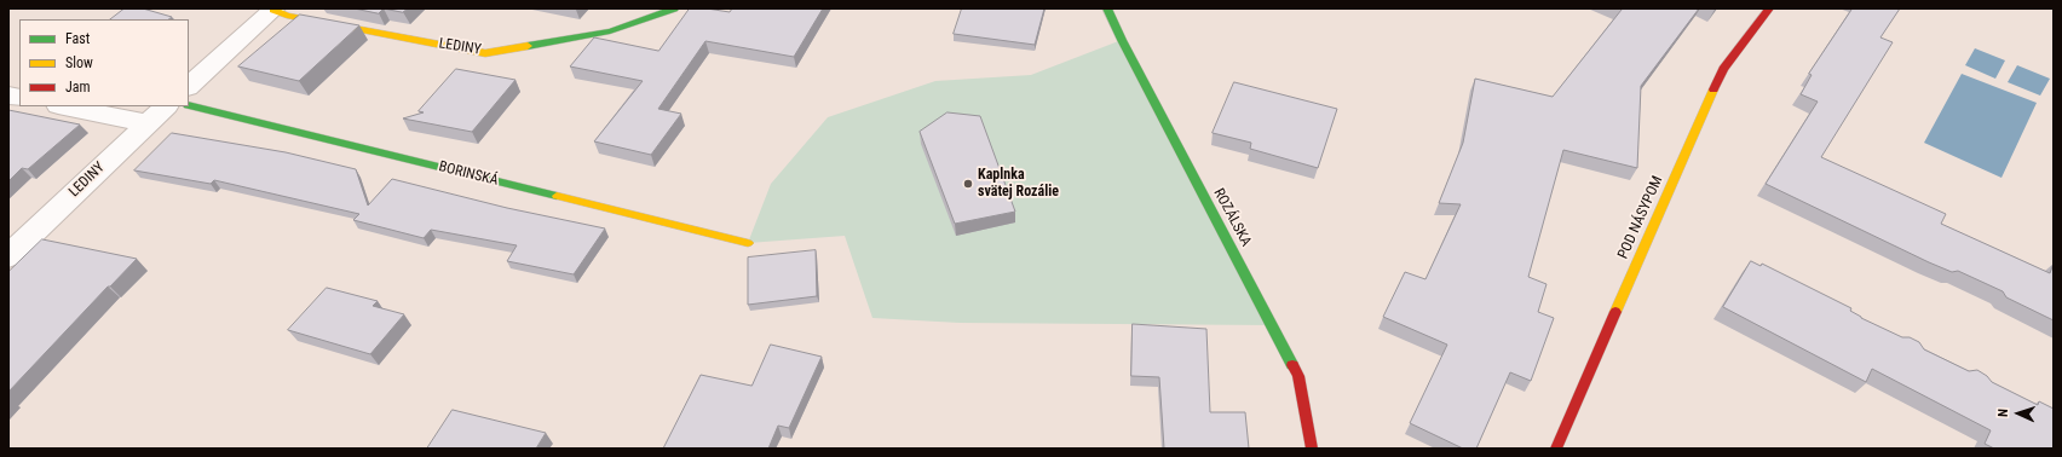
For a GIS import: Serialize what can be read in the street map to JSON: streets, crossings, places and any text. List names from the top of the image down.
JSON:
{
  "streets": {
    "street": [
      "LEDINY",
      "BORINSKÁ",
      "ROZÁLSKA",
      "POD NÁSYPOM"
    ]
  },
  "places": ["Kaplnka svätej Rozálie"],
  "legend": ["Fast", "Slow", "Jam"],
  "north": "left"
}
